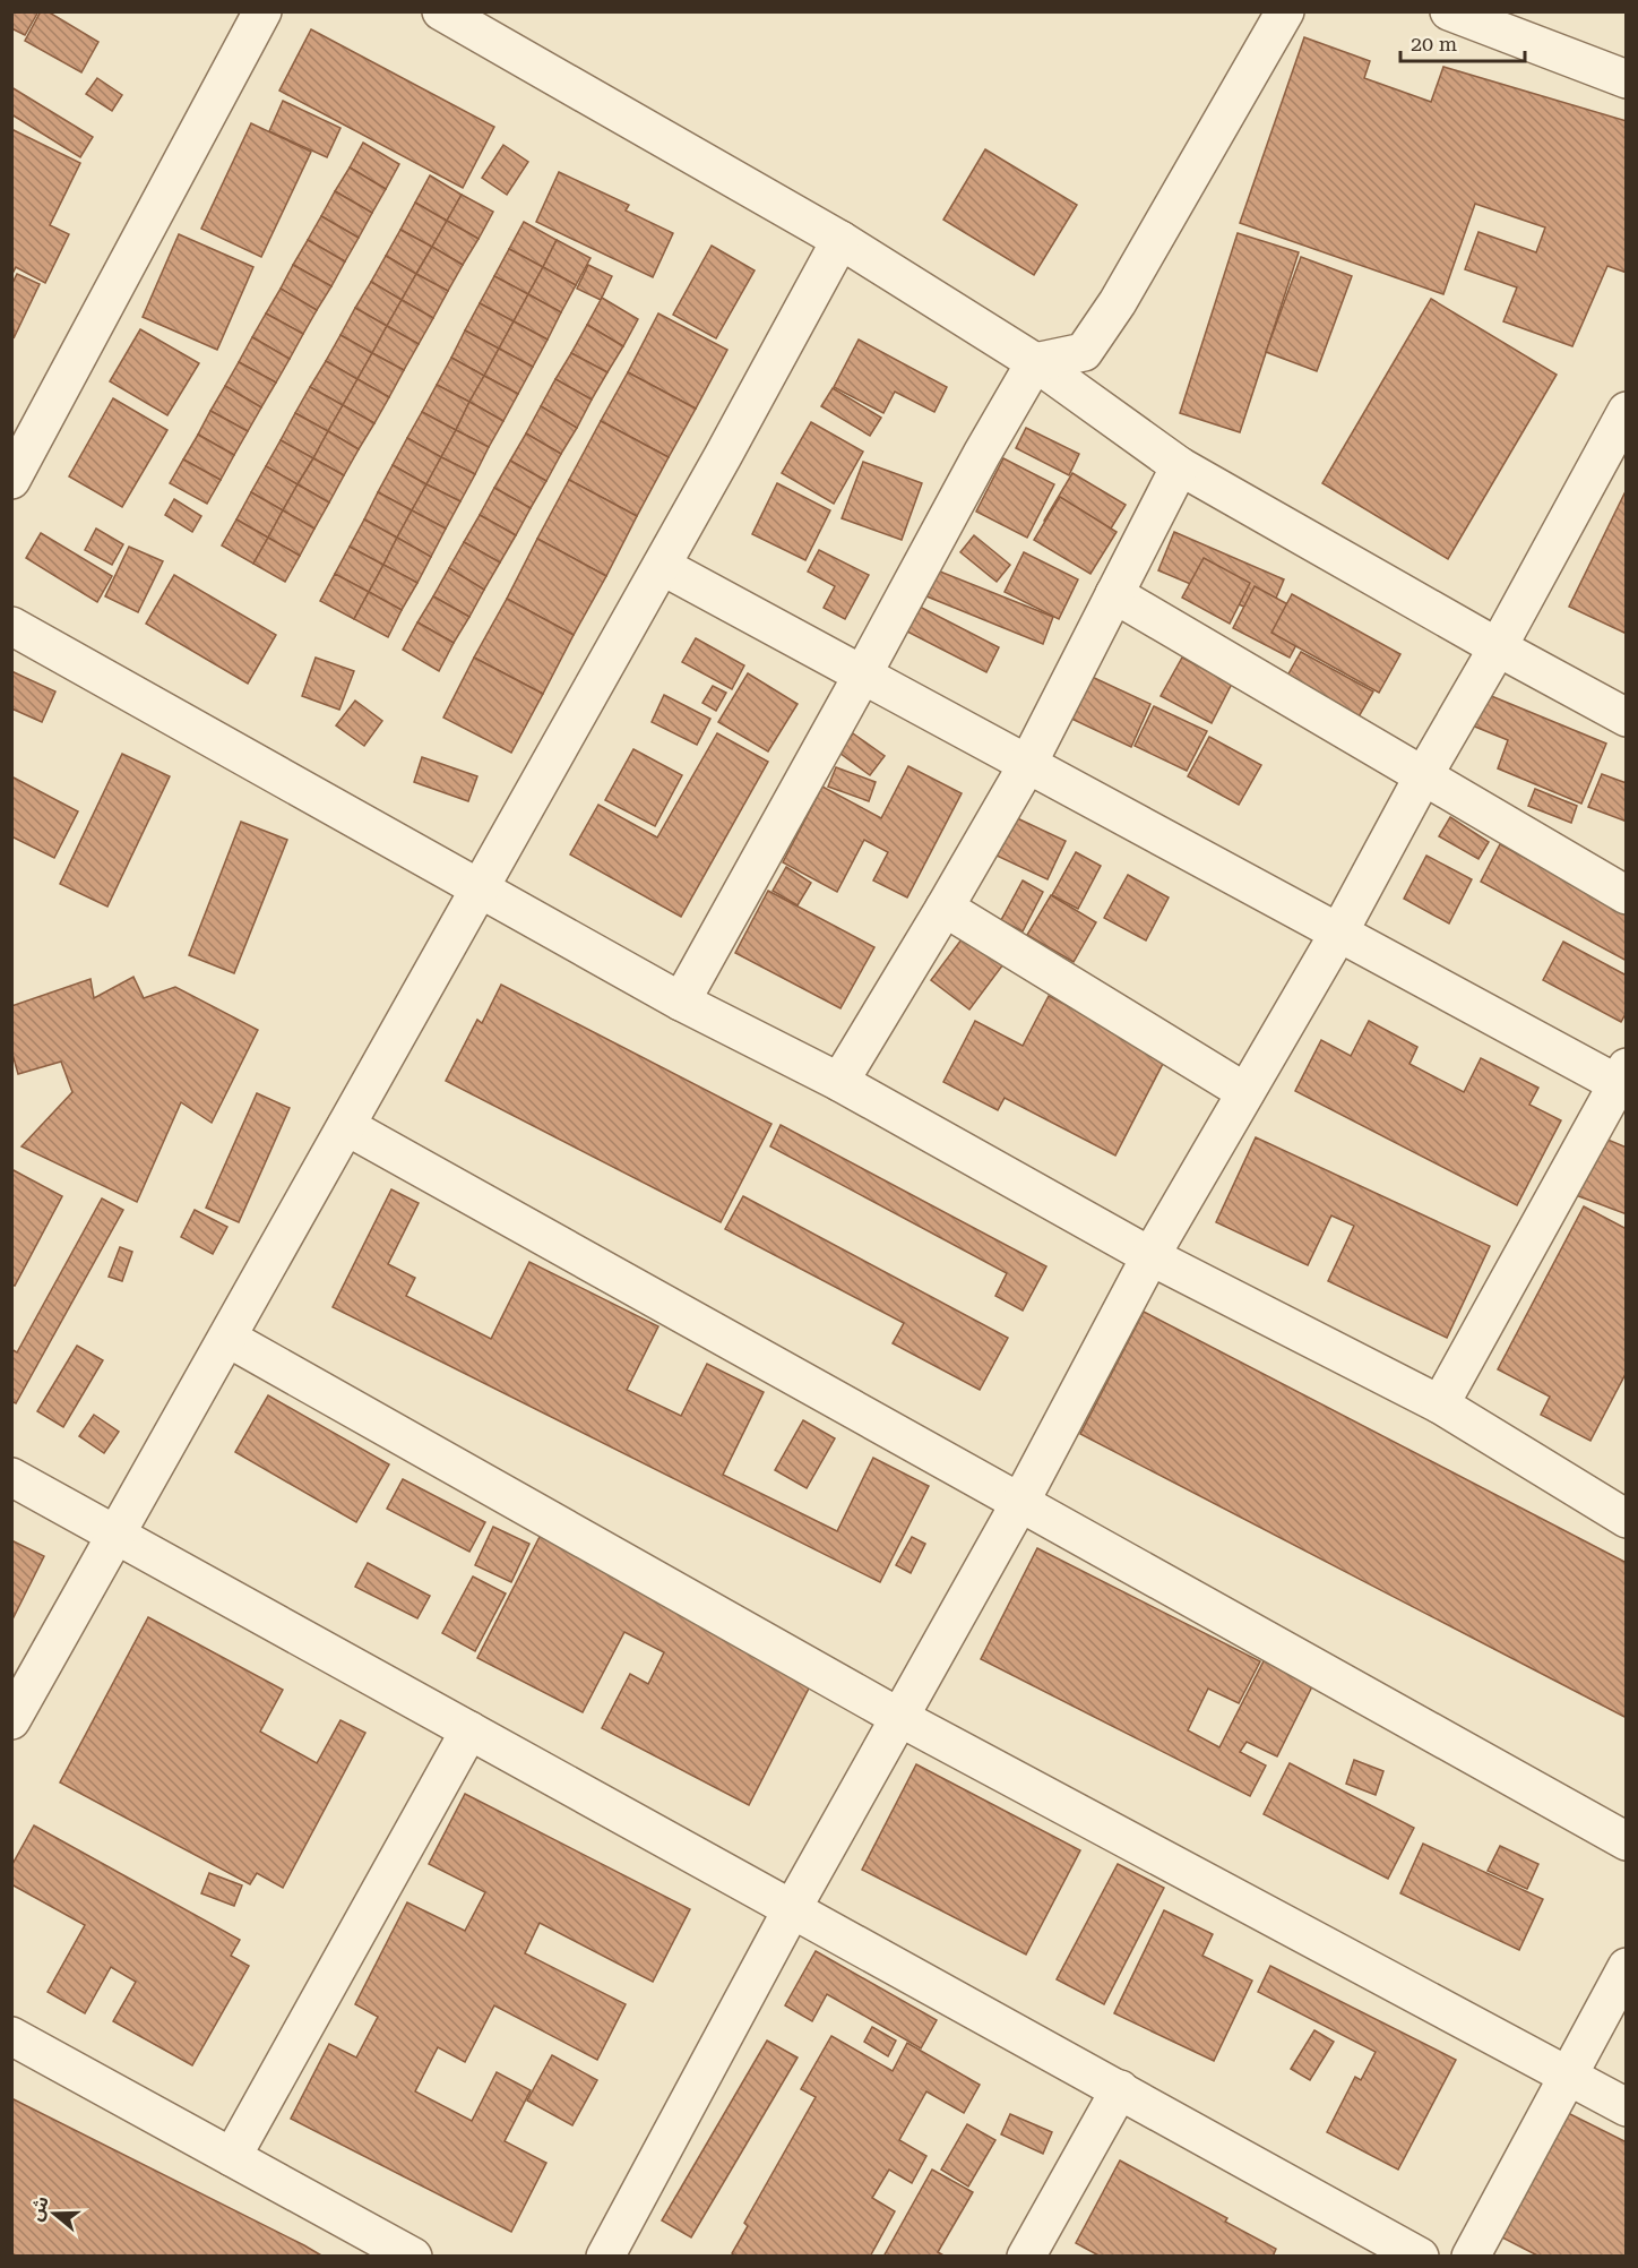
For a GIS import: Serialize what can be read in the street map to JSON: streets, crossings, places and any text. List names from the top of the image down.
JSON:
{
  "scale_bar": "20 m",
  "north": "left"
}
